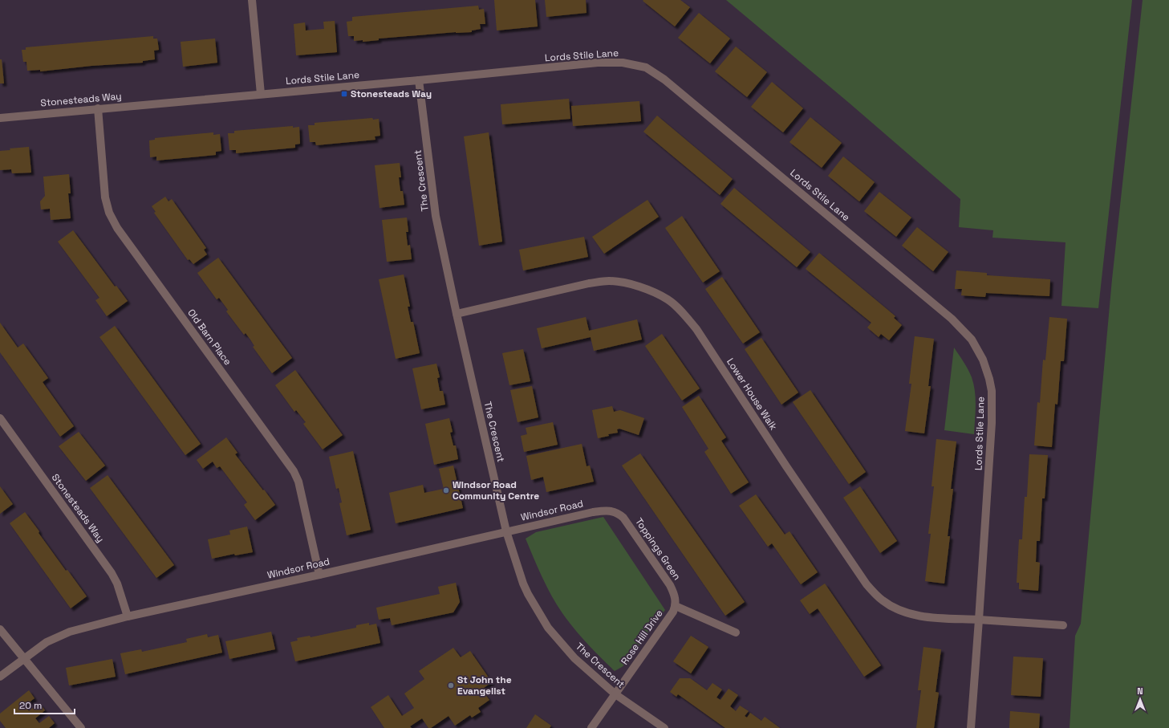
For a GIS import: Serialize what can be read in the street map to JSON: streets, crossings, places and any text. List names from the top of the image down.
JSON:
{
  "streets": {
    "street": [
      "Lords Stile Lane",
      "Stonesteads Way",
      "The Crescent",
      "Old Barn Place",
      "Lower House Walk",
      "Windsor Road",
      "Toppings Green",
      "Rose Hill Drive"
    ]
  },
  "crossings": [
    ["Lords Stile Lane", "Stonesteads Way"],
    ["Lords Stile Lane", "The Crescent"],
    ["Lords Stile Lane", "Lower House Walk"],
    ["Stonesteads Way", "Old Barn Place"],
    ["Stonesteads Way", "Windsor Road"],
    ["The Crescent", "Lower House Walk"],
    ["The Crescent", "Windsor Road"],
    ["The Crescent", "Rose Hill Drive"],
    ["Old Barn Place", "Windsor Road"],
    ["Windsor Road", "Toppings Green"],
    ["Toppings Green", "Rose Hill Drive"]
  ],
  "places": {
    "transit": ["Stonesteads Way"],
    "other": ["Windsor Road Community Centre", "St John the Evangelist"]
  },
  "scale_bar": "20 m",
  "north": "top"
}
